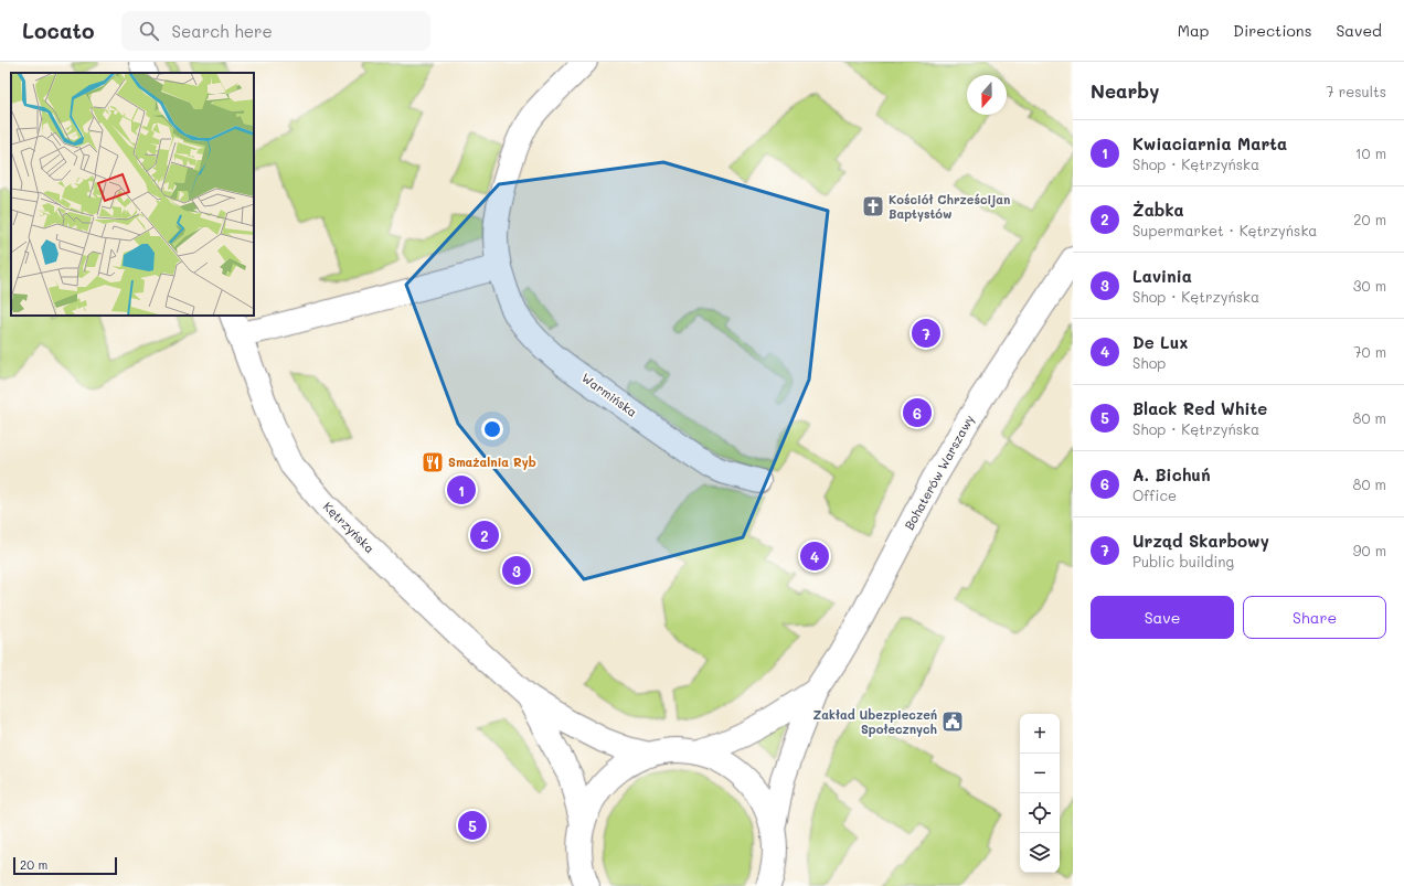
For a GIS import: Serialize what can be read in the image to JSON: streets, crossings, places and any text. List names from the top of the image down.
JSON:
{
  "streets": {
    "street": ["Warmińska", "Bohaterów Warszawy", "Kętrzyńska"]
  },
  "places": {
    "church": ["Kościół Chrześcijan Baptystów"],
    "restaurant": ["Smażalnia Ryb"],
    "public building": ["Zakład Ubezpieczeń Społecznych"]
  },
  "scale_bar": "20 m",
  "north": "bottom",
  "page": {
    "header": "Locato",
    "search": "Search here",
    "nav": ["Map", "Directions", "Saved"],
    "heading": ["Nearby", "7 results"],
    "list": [
      {
        "mark": "1",
        "name": "Kwiaciarnia Marta",
        "note": "Shop · Kętrzyńska",
        "value": "10 m"
      },
      {
        "mark": "2",
        "name": "Żabka",
        "note": "Supermarket · Kętrzyńska",
        "value": "20 m"
      },
      {
        "mark": "3",
        "name": "Lavinia",
        "note": "Shop · Kętrzyńska",
        "value": "30 m"
      },
      {
        "mark": "4",
        "name": "De Lux",
        "note": "Shop",
        "value": "70 m"
      },
      {
        "mark": "5",
        "name": "Black Red White",
        "note": "Shop · Kętrzyńska",
        "value": "80 m"
      },
      {
        "mark": "6",
        "name": "A. Bichuń",
        "note": "Office",
        "value": "80 m"
      },
      {
        "mark": "7",
        "name": "Urząd Skarbowy",
        "note": "Public building",
        "value": "90 m"
      }
    ],
    "pins": [
      "7",
      "6",
      "1",
      "2",
      "4",
      "3",
      "5"
    ],
    "buttons": ["Save", "Share"],
    "map_buttons": ["+", "−"],
    "scale": "20 m"
  }
}
